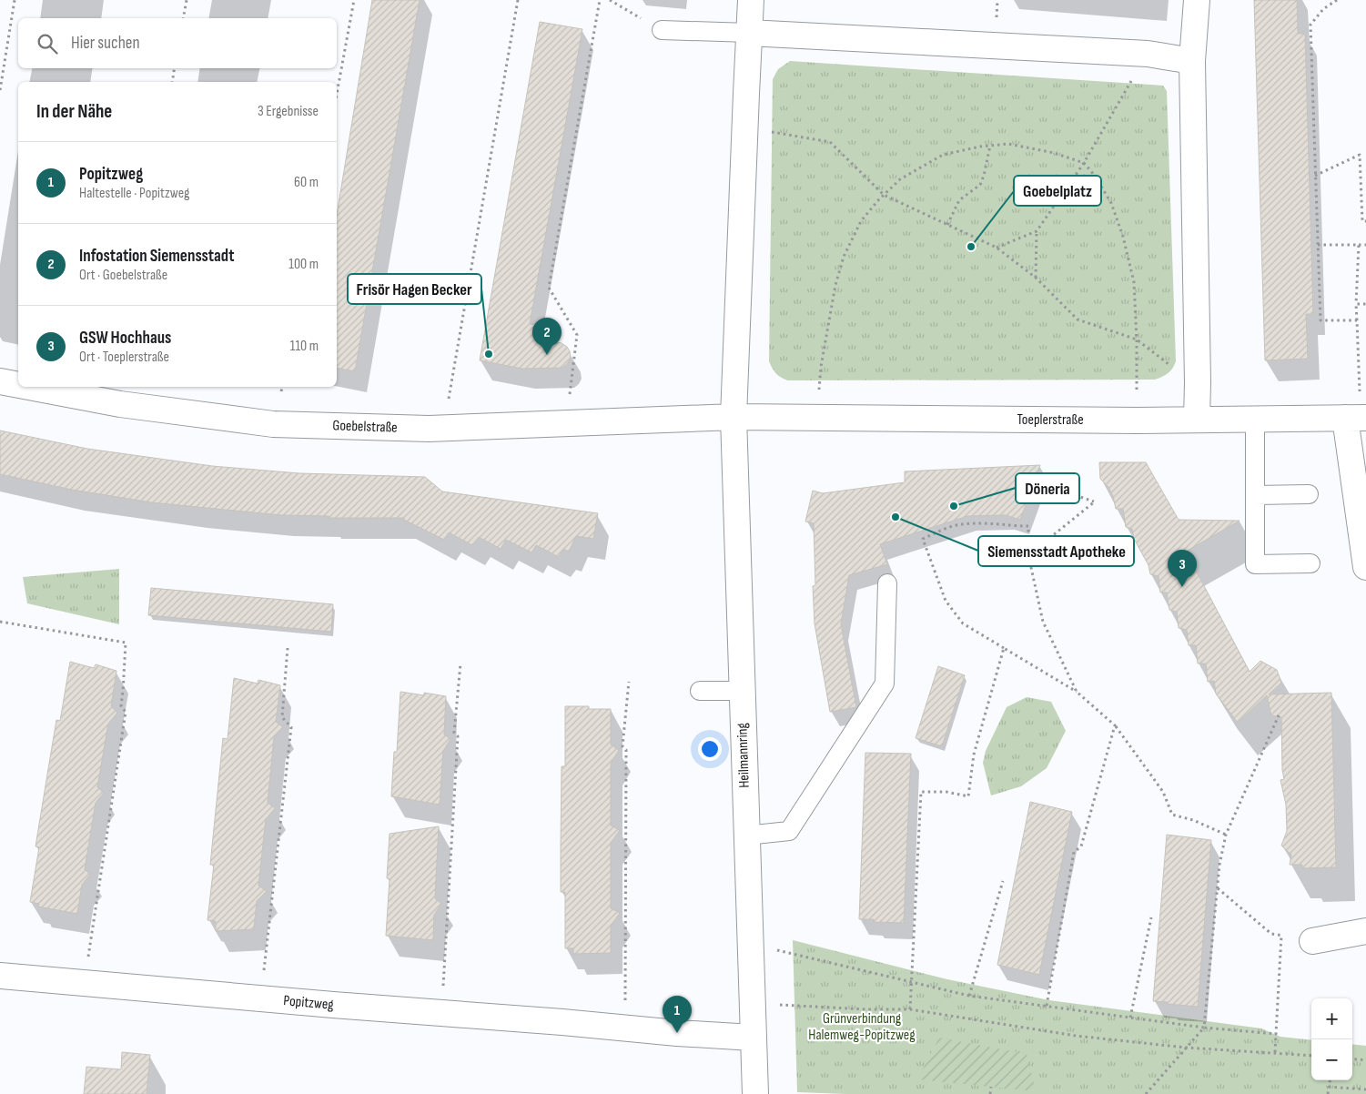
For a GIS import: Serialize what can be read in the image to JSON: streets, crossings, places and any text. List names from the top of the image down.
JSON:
{
  "streets": {
    "street": [
      "Toeplerstraße",
      "Goebelstraße",
      "Heilmannring",
      "Popitzweg"
    ]
  },
  "crossings": [
    ["Toeplerstraße", "Goebelstraße"],
    ["Toeplerstraße", "Heilmannring"],
    ["Goebelstraße", "Heilmannring"],
    ["Heilmannring", "Popitzweg"]
  ],
  "parks": ["Grünverbindung Halemweg-Popitzweg"],
  "places": [
    "Goebelplatz",
    "Frisör Hagen Becker",
    "Döneria",
    "Siemensstadt Apotheke"
  ],
  "page": {
    "search": "Hier suchen",
    "heading": ["In der Nähe", "3 Ergebnisse"],
    "list": [
      {
        "mark": "1",
        "name": "Popitzweg",
        "note": "Haltestelle · Popitzweg",
        "value": "60 m"
      },
      {
        "mark": "2",
        "name": "Infostation Siemensstadt",
        "note": "Ort · Goebelstraße",
        "value": "100 m"
      },
      {
        "mark": "3",
        "name": "GSW Hochhaus",
        "note": "Ort · Toeplerstraße",
        "value": "110 m"
      }
    ],
    "pins": ["2", "3", "1"],
    "map_buttons": ["+", "−"]
  }
}
